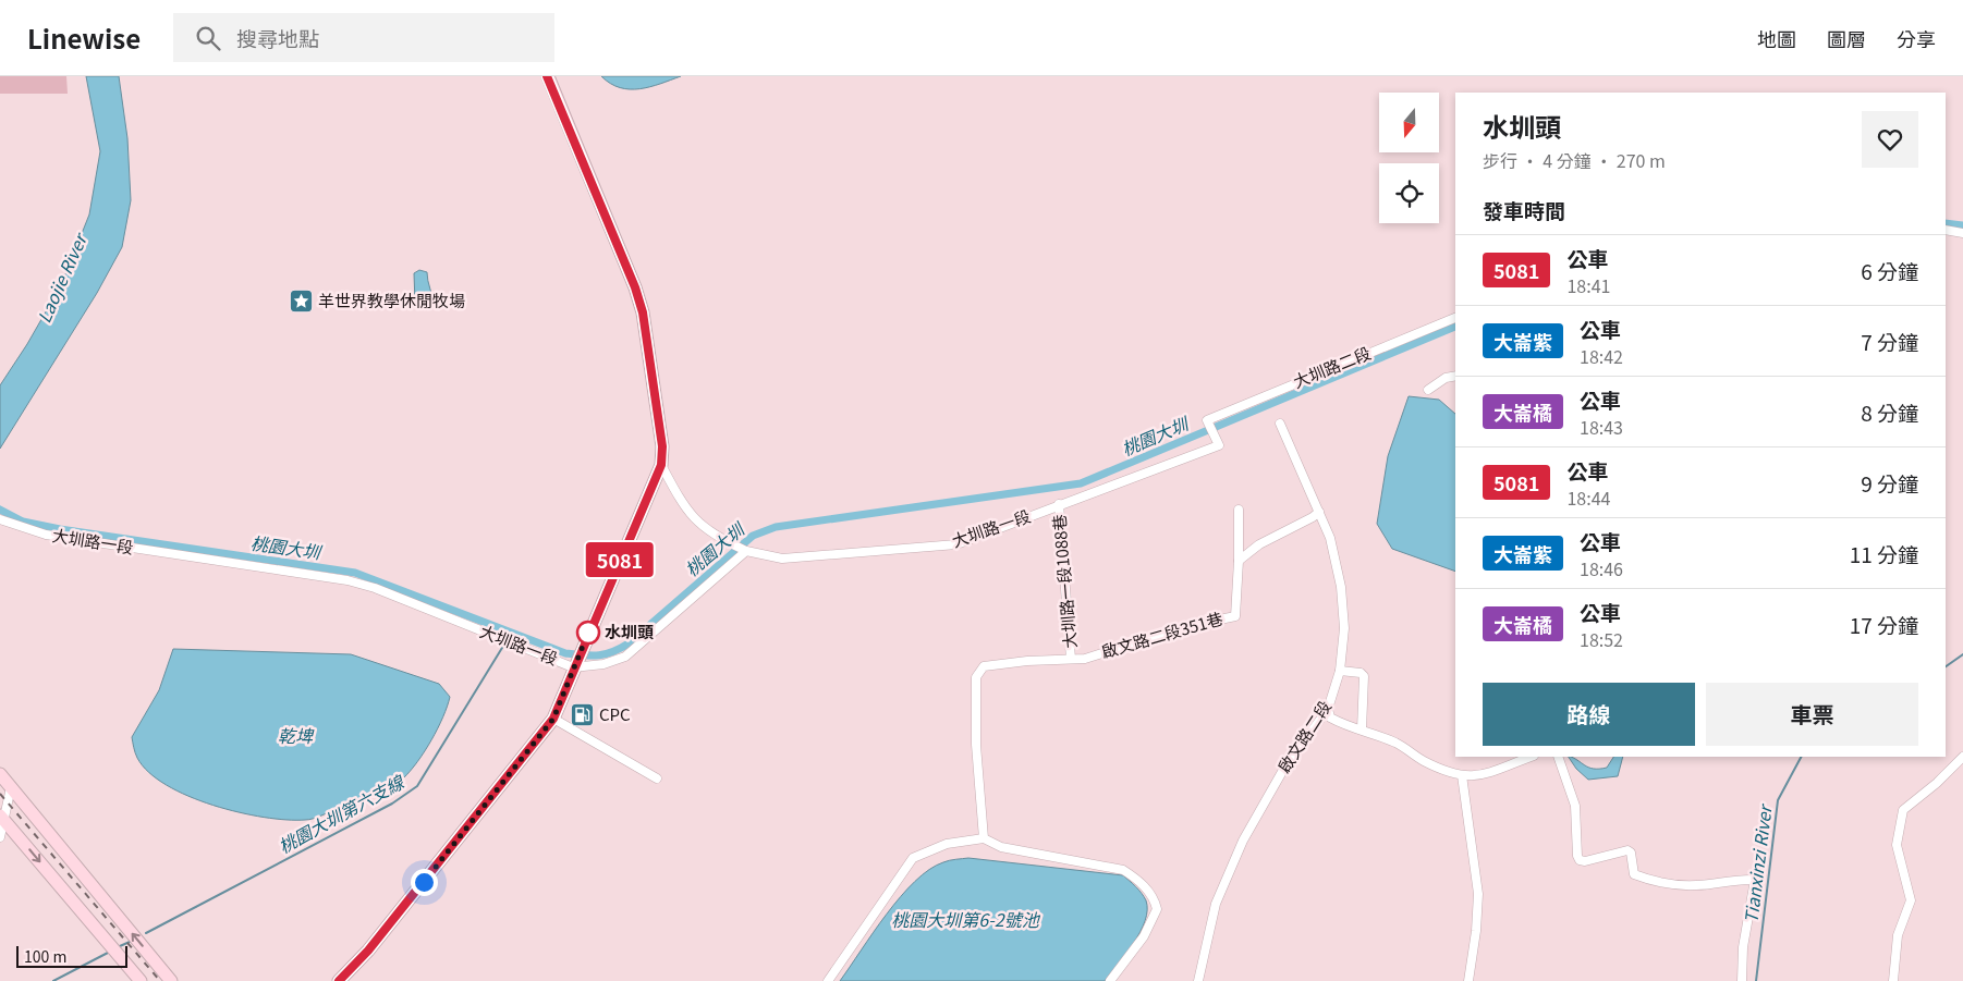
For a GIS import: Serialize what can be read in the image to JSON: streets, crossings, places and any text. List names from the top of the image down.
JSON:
{
  "streets": {
    "street": [
      "大圳路二段",
      "大圳路一段",
      "大圳路一段1088巷",
      "啟文路二段351巷",
      "啟文路二段"
    ]
  },
  "crossings": [
    ["大圳路二段", "大圳路一段"],
    ["大圳路一段", "大圳路一段1088巷"],
    ["大圳路一段1088巷", "啟文路二段351巷"]
  ],
  "water": [
    "Laojie River",
    "桃園大圳",
    "乾埤",
    "桃園大圳第六支線",
    "Tianxinzi River",
    "桃園大圳第6-2號池"
  ],
  "places": {
    "place": ["羊世界教學休閒牧場"],
    "other": ["水圳頭"],
    "fuel station": ["CPC"]
  },
  "lines": ["bus line 5081"],
  "scale_bar": "100 m",
  "north": "bottom",
  "page": {
    "header": "Linewise",
    "search": "搜尋地點",
    "nav": ["地圖", "圖層", "分享"],
    "on_map": "5081",
    "heading": [
      ["水圳頭", "步行 · 4 分鐘 · 270 m"],
      "發車時間"
    ],
    "list": [
      {
        "mark": "5081",
        "name": "公車",
        "note": "18:41",
        "value": "6 分鐘"
      },
      {
        "mark": "大崙紫",
        "name": "公車",
        "note": "18:42",
        "value": "7 分鐘"
      },
      {
        "mark": "大崙橘",
        "name": "公車",
        "note": "18:43",
        "value": "8 分鐘"
      },
      {
        "mark": "5081",
        "name": "公車",
        "note": "18:44",
        "value": "9 分鐘"
      },
      {
        "mark": "大崙紫",
        "name": "公車",
        "note": "18:46",
        "value": "11 分鐘"
      },
      {
        "mark": "大崙橘",
        "name": "公車",
        "note": "18:52",
        "value": "17 分鐘"
      }
    ],
    "buttons": ["路線", "車票"],
    "scale": "100 m"
  }
}
